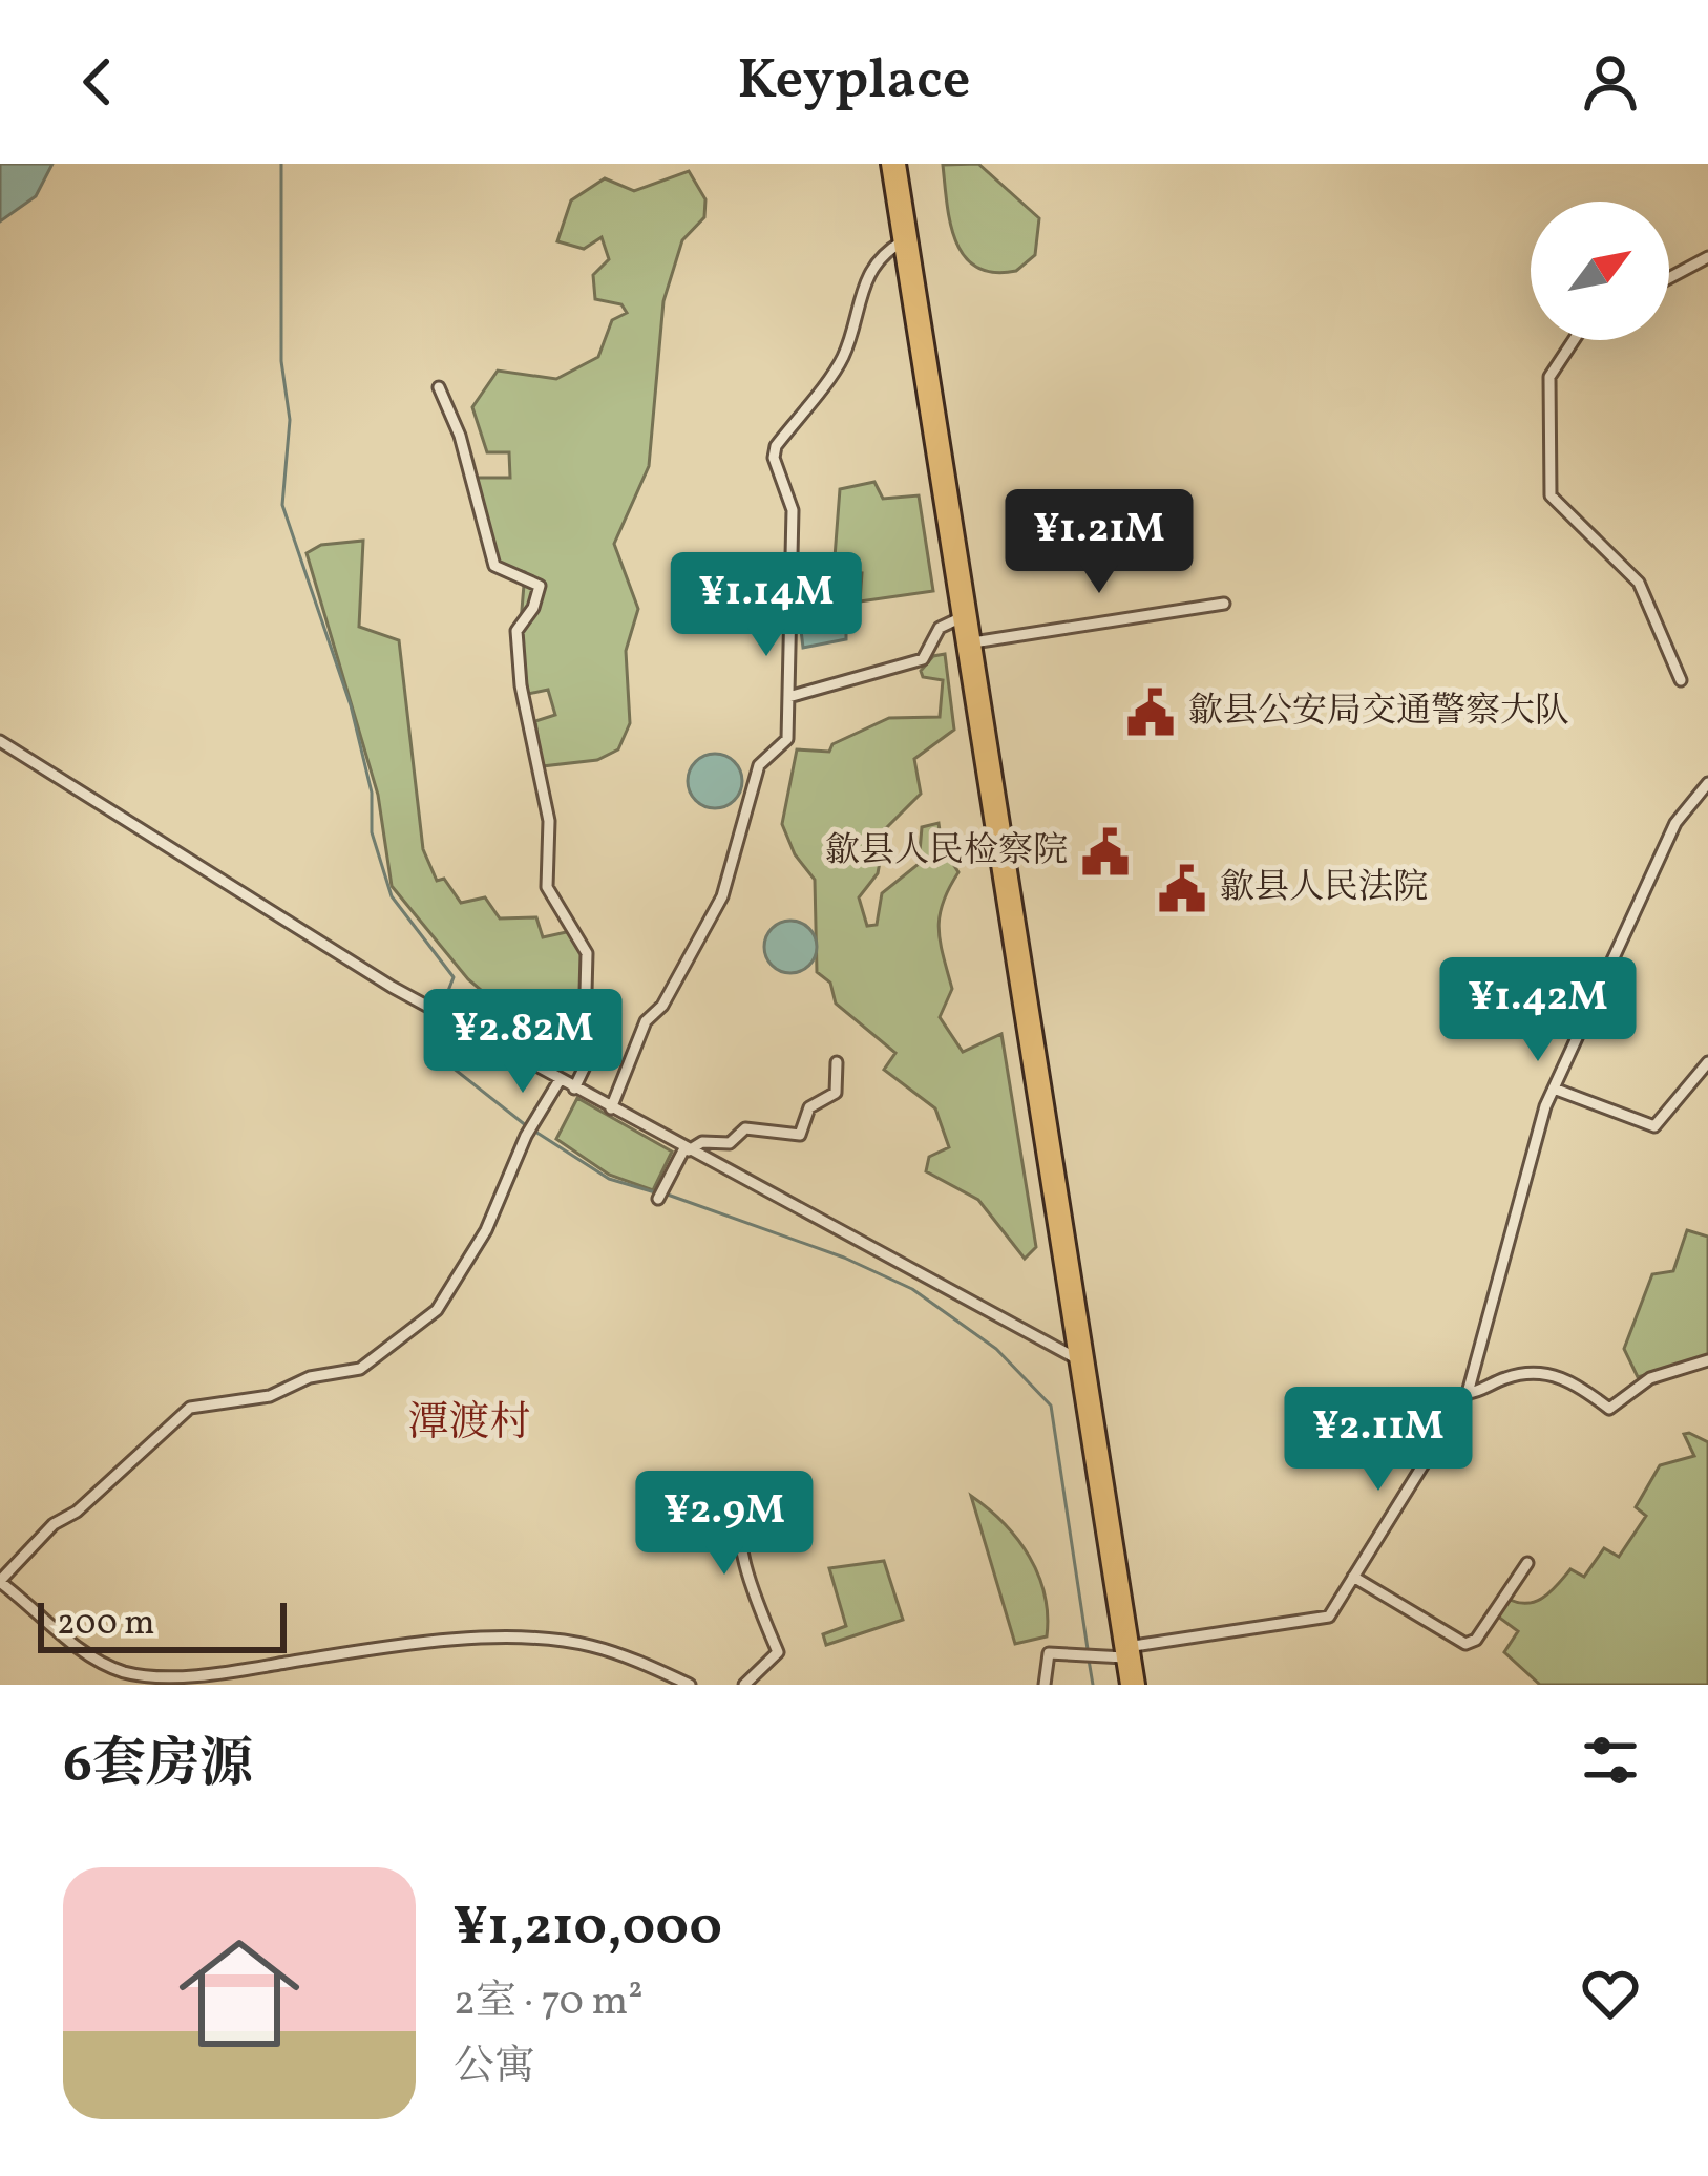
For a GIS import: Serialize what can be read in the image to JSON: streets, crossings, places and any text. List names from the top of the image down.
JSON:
{
  "districts": ["潭渡村"],
  "places": {
    "public building": ["歙县公安局交通警察大队", "歙县人民检察院", "歙县人民法院"]
  },
  "scale_bar": "200 m",
  "north": "top right",
  "page": {
    "header": "Keyplace",
    "price": [
      "¥1.21M",
      "¥1.14M",
      "¥1.42M",
      "¥2.82M",
      "¥2.11M",
      "¥2.9M"
    ],
    "scale": "200 m",
    "heading": "6套房源",
    "list": [
      {
        "name": "¥1,210,000",
        "note": "2室 · 70 m² · 公寓"
      }
    ]
  }
}
